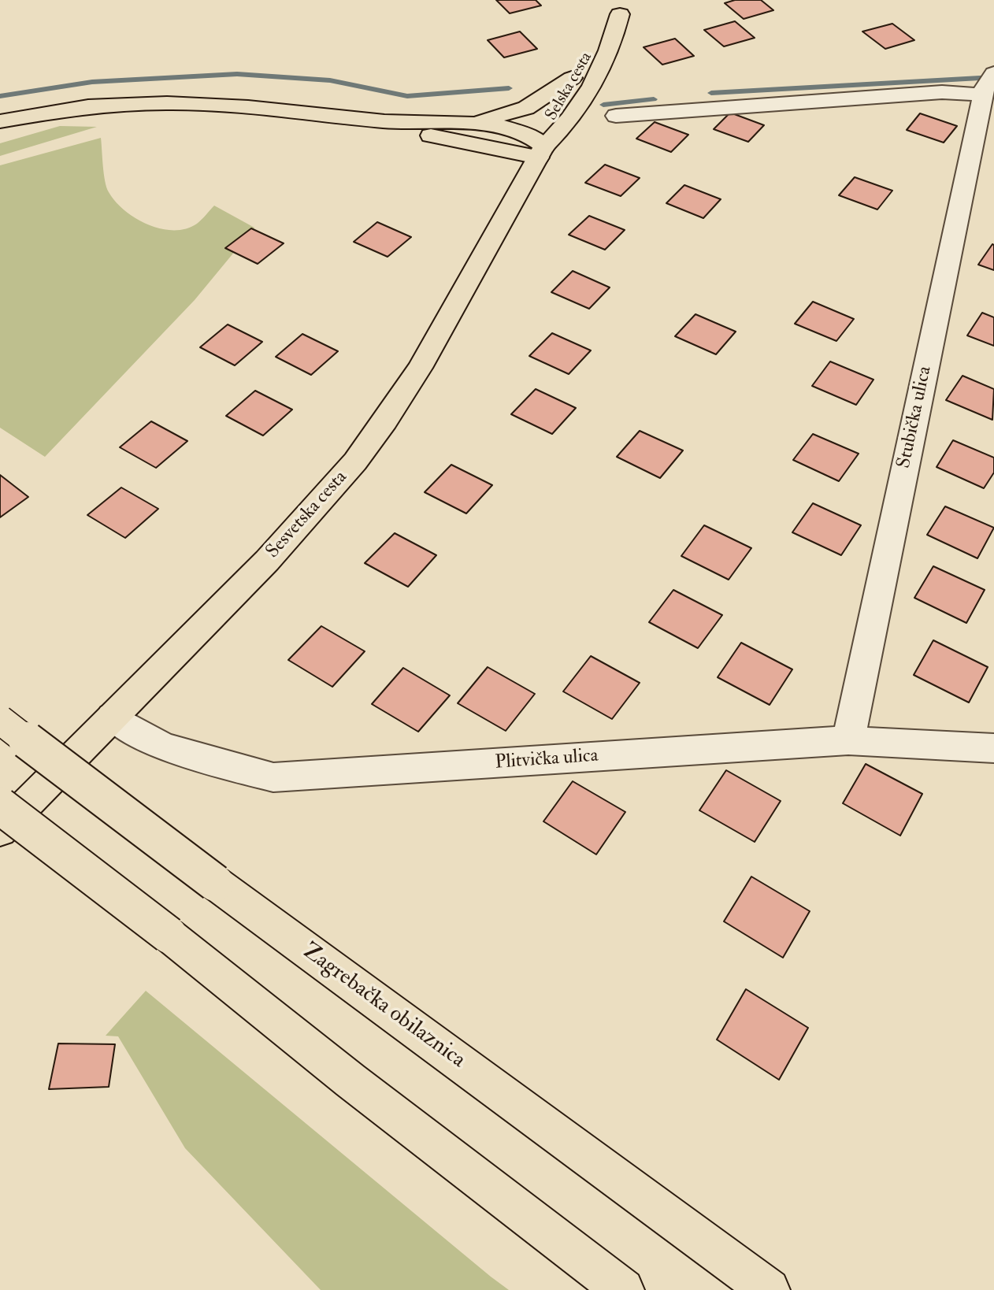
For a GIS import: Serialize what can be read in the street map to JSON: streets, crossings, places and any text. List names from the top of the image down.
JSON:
{
  "streets": {
    "main road": ["Selska cesta", "Sesvetska cesta", "Zagrebačka obilaznica"],
    "street": ["Stubička ulica", "Plitvička ulica"]
  },
  "crossings": [
    ["Selska cesta", "Sesvetska cesta"],
    ["Stubička ulica", "Plitvička ulica"],
    ["Sesvetska cesta", "Plitvička ulica"]
  ]
}
